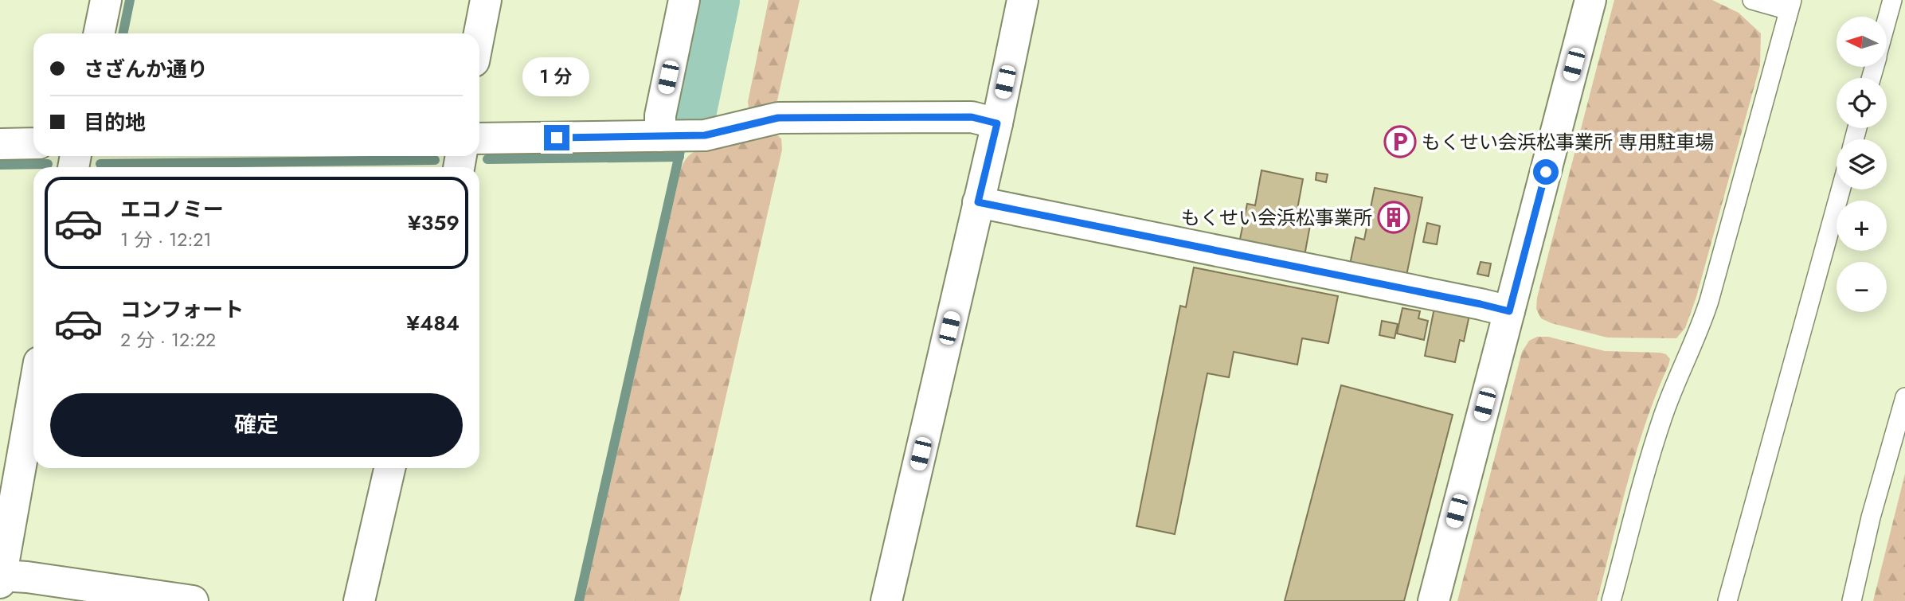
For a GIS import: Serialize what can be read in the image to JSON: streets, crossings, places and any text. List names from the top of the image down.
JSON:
{
  "places": {
    "parking": ["もくせい会浜松事業所 専用駐車場"],
    "building": ["もくせい会浜松事業所"]
  },
  "north": "left",
  "page": {
    "map_buttons": ["+", "−"],
    "banner": ["さざんか通り", "目的地"],
    "bubble": "1 分",
    "list": [
      {
        "name": "エコノミー",
        "note": "1 分 · 12:21",
        "value": "¥359"
      },
      {
        "name": "コンフォート",
        "note": "2 分 · 12:22",
        "value": "¥484"
      }
    ],
    "buttons": "確定"
  }
}
